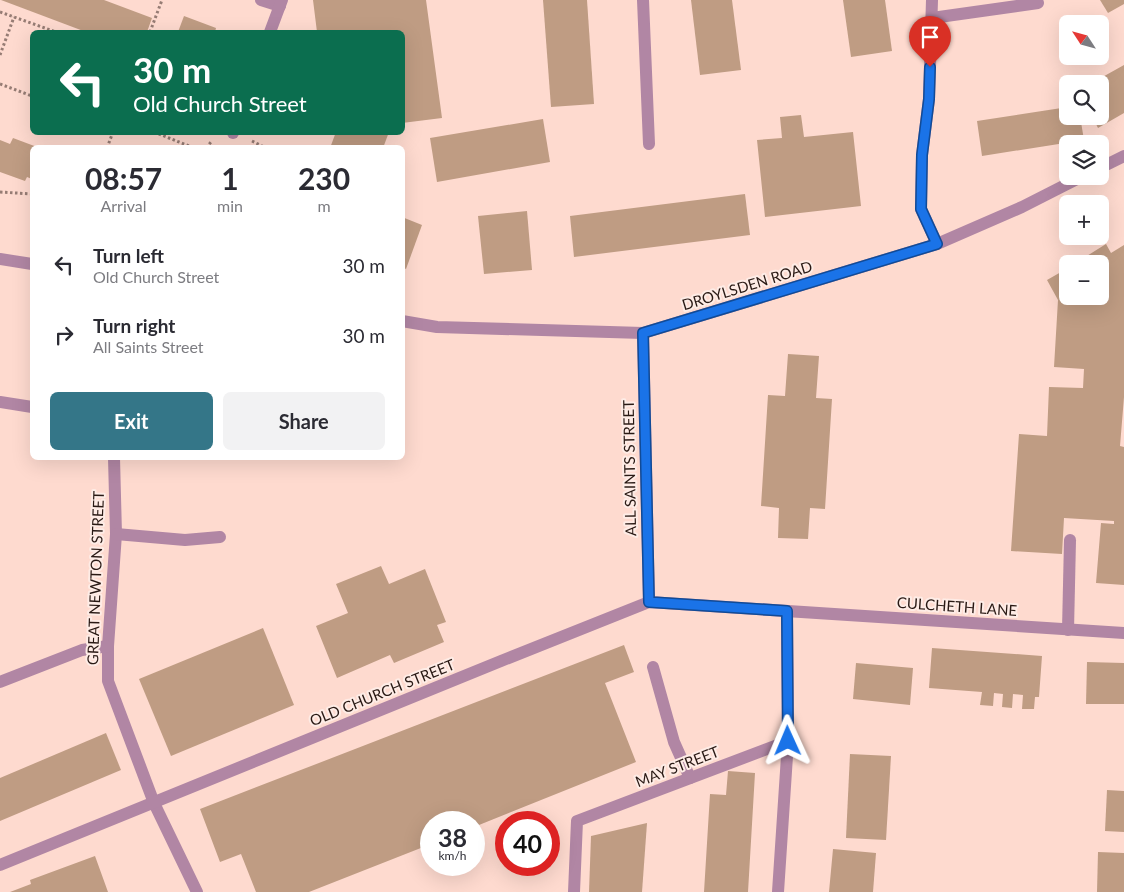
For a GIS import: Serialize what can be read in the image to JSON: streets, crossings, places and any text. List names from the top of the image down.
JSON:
{
  "streets": {
    "street": [
      "DROYLSDEN ROAD",
      "ALL SAINTS STREET",
      "GREAT NEWTON STREET",
      "CULCHETH LANE",
      "OLD CHURCH STREET",
      "MAY STREET"
    ]
  },
  "crossings": [
    ["DROYLSDEN ROAD", "ALL SAINTS STREET"],
    ["ALL SAINTS STREET", "OLD CHURCH STREET"],
    ["GREAT NEWTON STREET", "OLD CHURCH STREET"],
    ["CULCHETH LANE", "OLD CHURCH STREET"]
  ],
  "north": "top left",
  "page": {
    "map_buttons": ["+", "−"],
    "turn": ["30 m", "Old Church Street"],
    "eta": [
      "08:57",
      "Arrival",
      "1",
      "min",
      "230",
      "m"
    ],
    "list": [
      {
        "name": "Turn left",
        "note": "Old Church Street",
        "value": "30 m"
      },
      {
        "name": "Turn right",
        "note": "All Saints Street",
        "value": "30 m"
      }
    ],
    "buttons": ["Exit", "Share"],
    "speed": "38 km/h",
    "limit": "40"
  }
}
